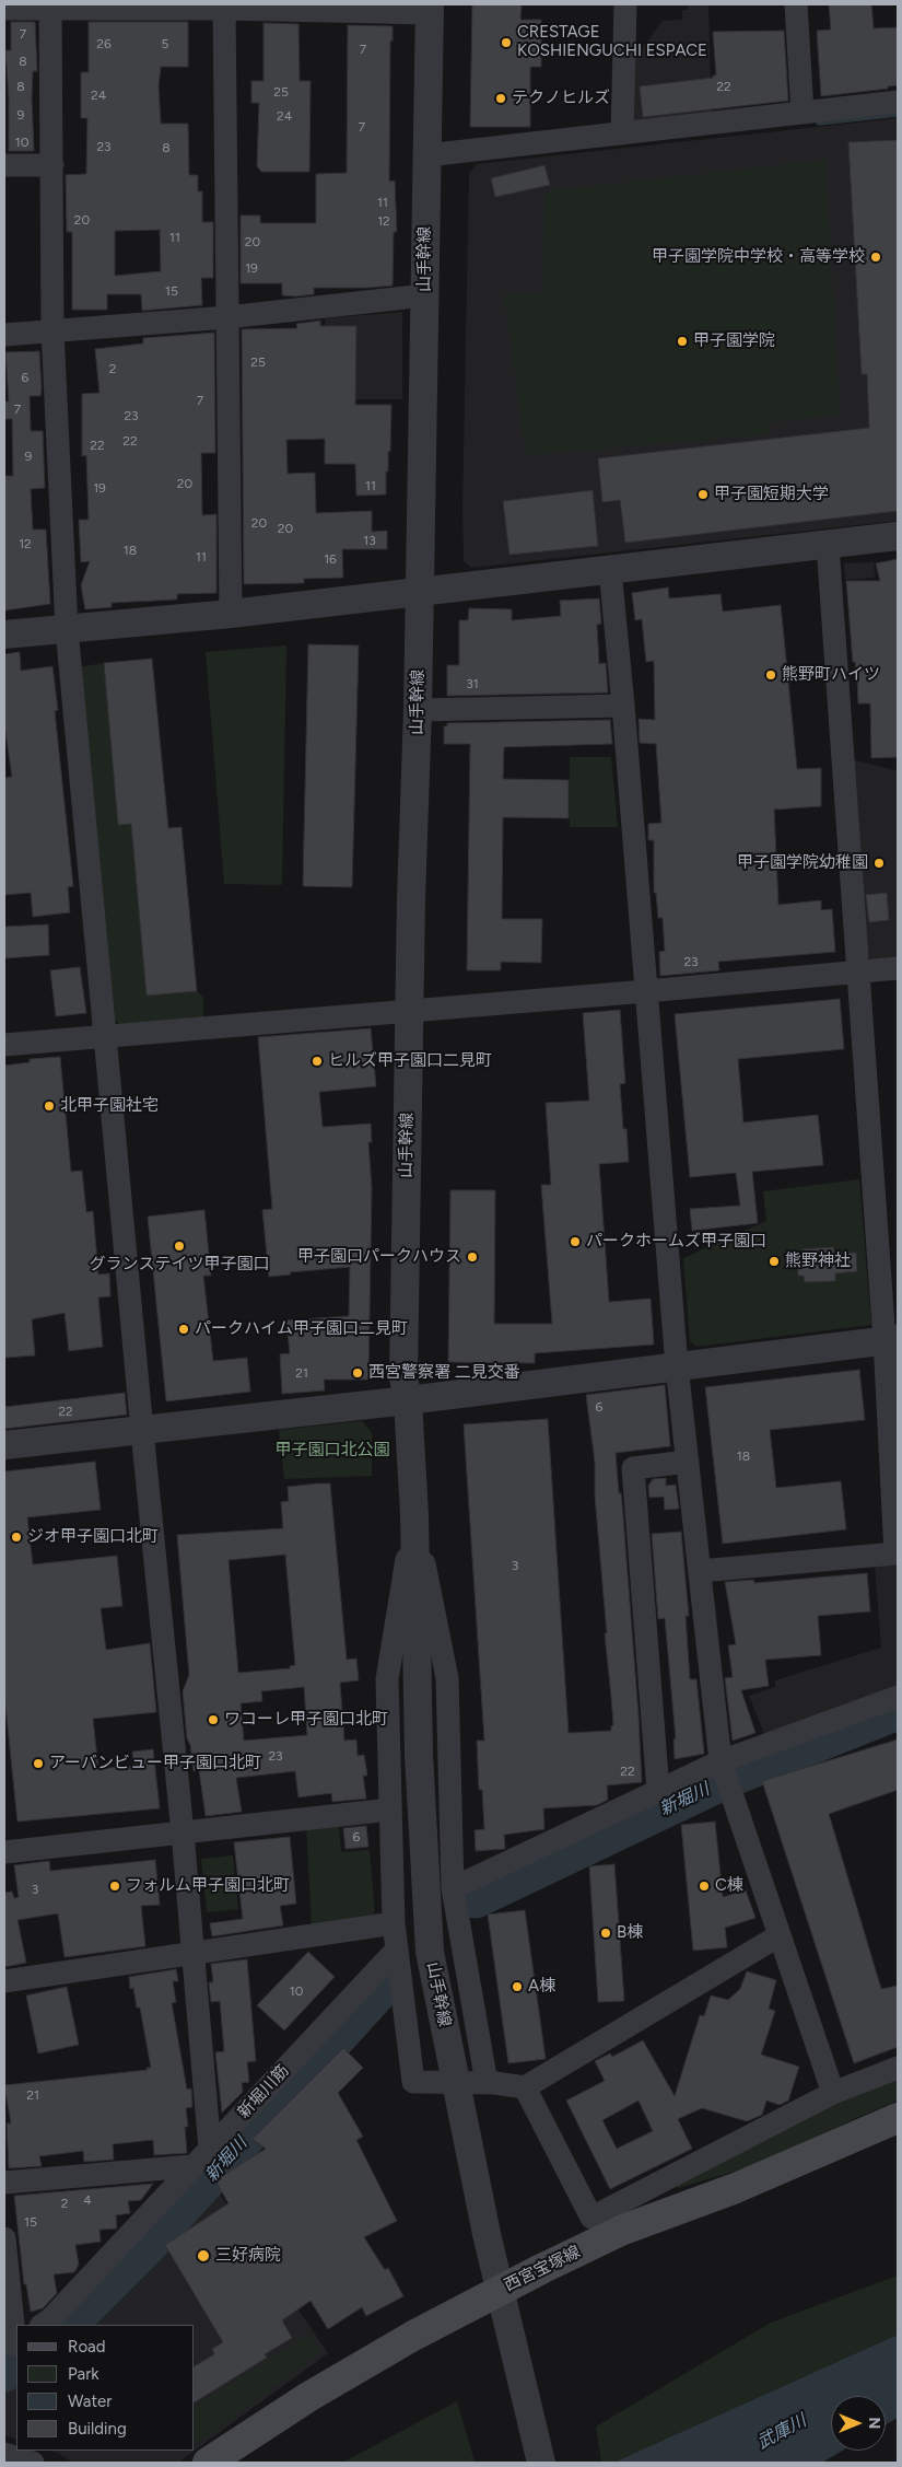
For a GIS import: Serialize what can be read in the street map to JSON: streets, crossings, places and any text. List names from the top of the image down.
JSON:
{
  "streets": {
    "main road": ["西宮宝塚線"],
    "street": ["山手幹線", "新堀川筋"]
  },
  "crossings": [
    ["山手幹線", "西宮宝塚線"]
  ],
  "water": ["新堀川", "武庫川"],
  "parks": ["甲子園口北公園"],
  "places": [
    "CRESTAGE KOSHIENGUCHI ESPACE",
    "テクノヒルズ",
    "甲子園学院中学校・高等学校",
    "甲子園学院",
    "甲子園短期大学",
    "熊野町ハイツ",
    "甲子園学院幼稚園",
    "ヒルズ甲子園口二見町",
    "北甲子園社宅",
    "パークホームズ甲子園口",
    "グランステイツ甲子園口",
    "甲子園口パークハウス",
    "熊野神社",
    "パークハイム甲子園口二見町",
    "西宮警察署 二見交番",
    "ジオ甲子園口北町",
    "ワコーレ甲子園口北町",
    "アーバンビュー甲子園口北町",
    "フォルム甲子園口北町",
    "C棟",
    "B棟",
    "A棟",
    "三好病院"
  ],
  "house_numbers": [
    "7",
    "26",
    "5",
    "7",
    "8",
    "8",
    "22",
    "25",
    "24",
    "9",
    "24",
    "7",
    "10",
    "23",
    "8",
    "11",
    "20",
    "12",
    "11",
    "20",
    "19",
    "15",
    "25",
    "2",
    "6",
    "7",
    "7",
    "23",
    "22",
    "22",
    "9",
    "20",
    "11",
    "19",
    "20",
    "20",
    "13",
    "12",
    "18",
    "11",
    "16",
    "31",
    "23",
    "21",
    "6",
    "22",
    "18",
    "3",
    "23",
    "22",
    "6",
    "3",
    "10",
    "21",
    "4",
    "2",
    "15"
  ],
  "legend": [
    "Road",
    "Park",
    "Water",
    "Building"
  ],
  "north": "right"
}
